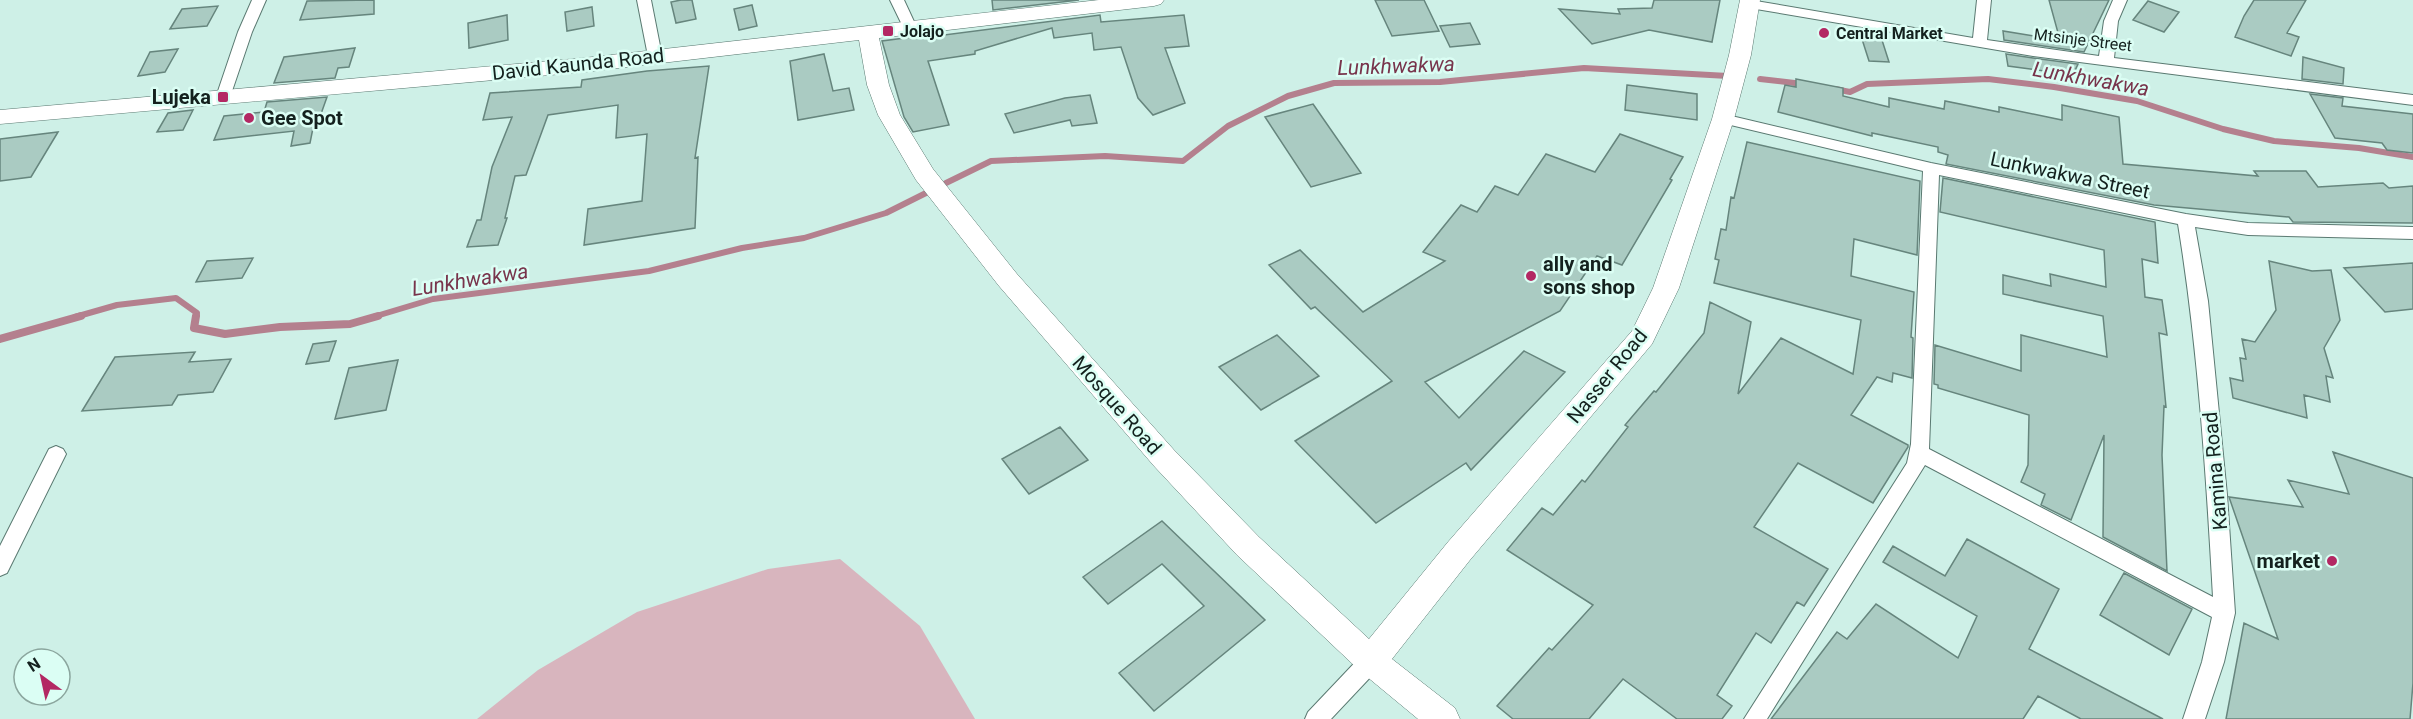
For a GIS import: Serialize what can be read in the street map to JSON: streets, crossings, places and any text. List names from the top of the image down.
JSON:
{
  "streets": {
    "street": [
      "Mtsinje Street",
      "David Kaunda Road",
      "Lunkwakwa Street",
      "Nasser Road",
      "Mosque Road",
      "Kamina Road"
    ]
  },
  "crossings": [
    ["Mtsinje Street", "Nasser Road"],
    ["David Kaunda Road", "Mosque Road"],
    ["Lunkwakwa Street", "Nasser Road"],
    ["Lunkwakwa Street", "Kamina Road"],
    ["Nasser Road", "Mosque Road"]
  ],
  "water": ["Lunkhwakwa"],
  "places": {
    "transit": ["Jolajo", "Lujeka"],
    "other": [
      "Central Market",
      "Gee Spot",
      "ally and sons shop",
      "market"
    ]
  },
  "north": "top left"
}
